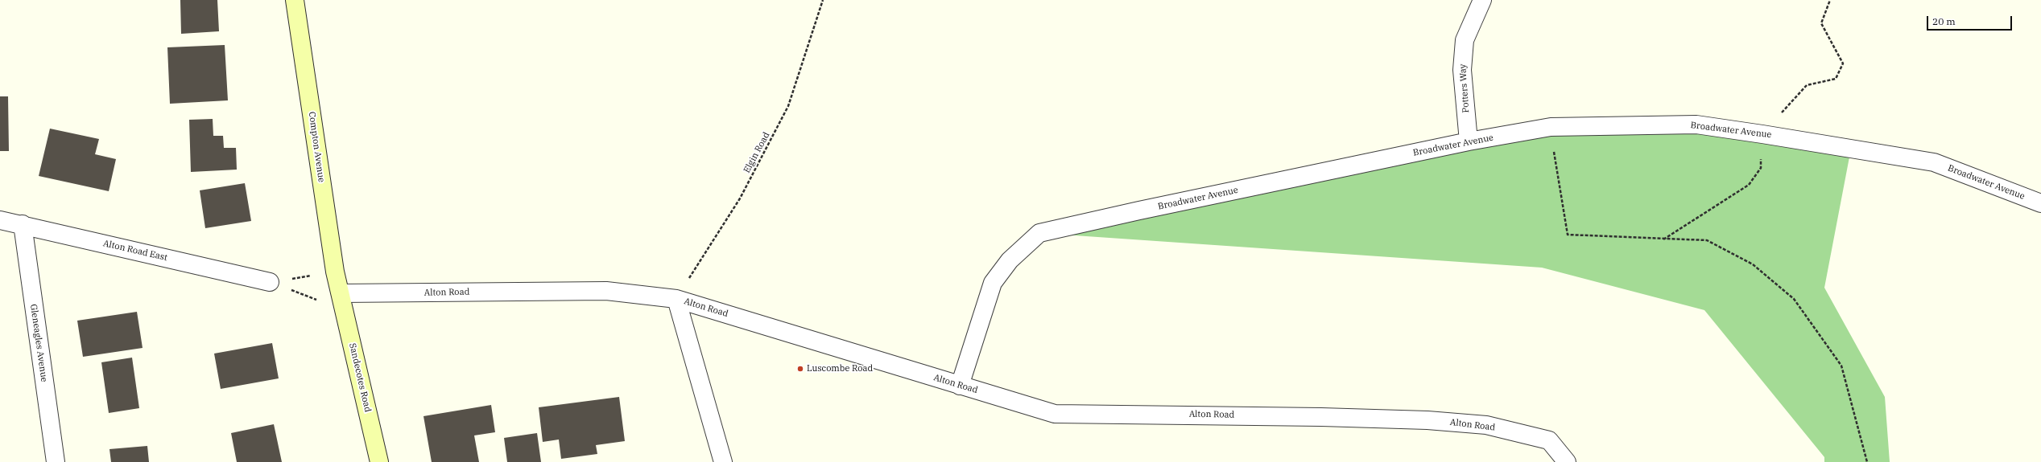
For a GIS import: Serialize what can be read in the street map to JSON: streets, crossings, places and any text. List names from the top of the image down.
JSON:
{
  "streets": {
    "street": [
      "Potters Way",
      "Broadwater Avenue",
      "Compton Avenue",
      "Alton Road East",
      "Alton Road",
      "Gleneagles Avenue",
      "Sandecotes Road"
    ],
    "path": ["Elgin Road"]
  },
  "crossings": [
    ["Potters Way", "Broadwater Avenue"],
    ["Broadwater Avenue", "Alton Road"],
    ["Compton Avenue", "Alton Road"],
    ["Compton Avenue", "Sandecotes Road"],
    ["Elgin Road", "Alton Road"],
    ["Alton Road East", "Gleneagles Avenue"],
    ["Alton Road", "Sandecotes Road"]
  ],
  "places": ["Luscombe Road"],
  "scale_bar": "20 m"
}
